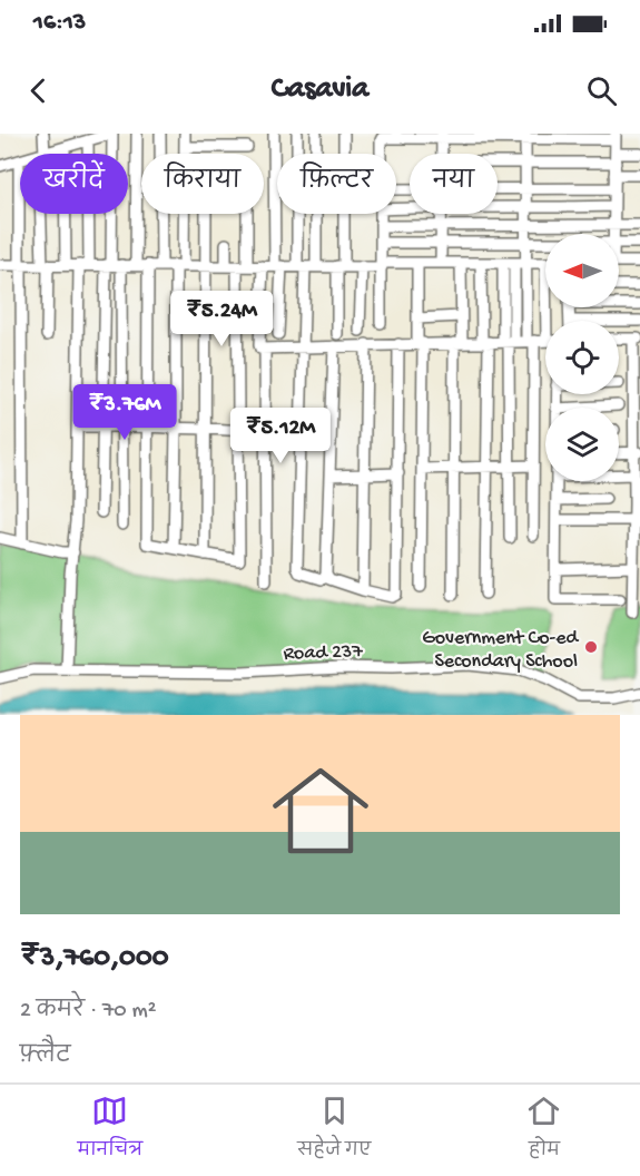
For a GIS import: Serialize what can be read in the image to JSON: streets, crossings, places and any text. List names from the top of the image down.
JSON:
{
  "streets": {
    "street": ["Road 237"]
  },
  "places": ["Government Co-ed Secondary School"],
  "north": "left",
  "page": {
    "status": "16:13",
    "header": "Casavia",
    "chip": [
      "खरीदें",
      "किराया",
      "फ़िल्टर",
      "नया"
    ],
    "price": ["₹5.24M", "₹3.76M", "₹5.12M"],
    "list": [
      {
        "name": "₹3,760,000",
        "note": "2 कमरे · 70 m² · फ़्लैट"
      }
    ],
    "tabs": ["मानचित्र", "सहेजे गए", "होम"]
  }
}
